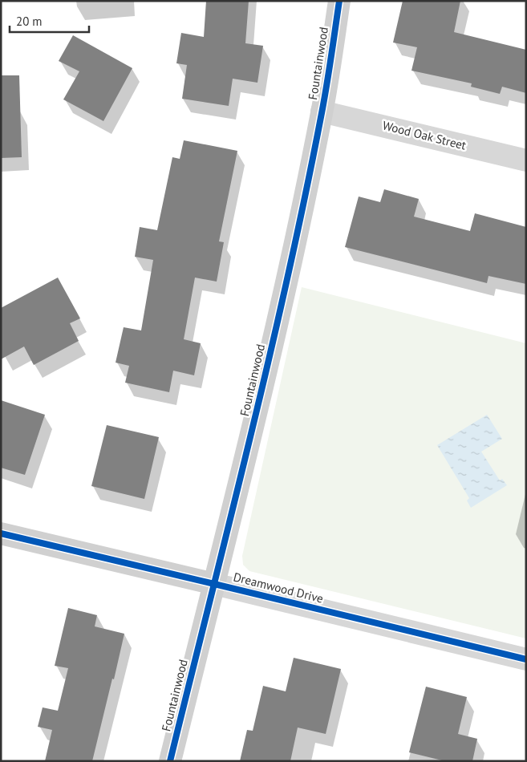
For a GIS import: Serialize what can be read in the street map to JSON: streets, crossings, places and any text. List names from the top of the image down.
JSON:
{
  "streets": {
    "street": ["Fountainwood", "Wood Oak Street", "Dreamwood Drive"]
  },
  "crossings": [
    ["Fountainwood", "Wood Oak Street"],
    ["Fountainwood", "Dreamwood Drive"]
  ],
  "scale_bar": "20 m"
}
